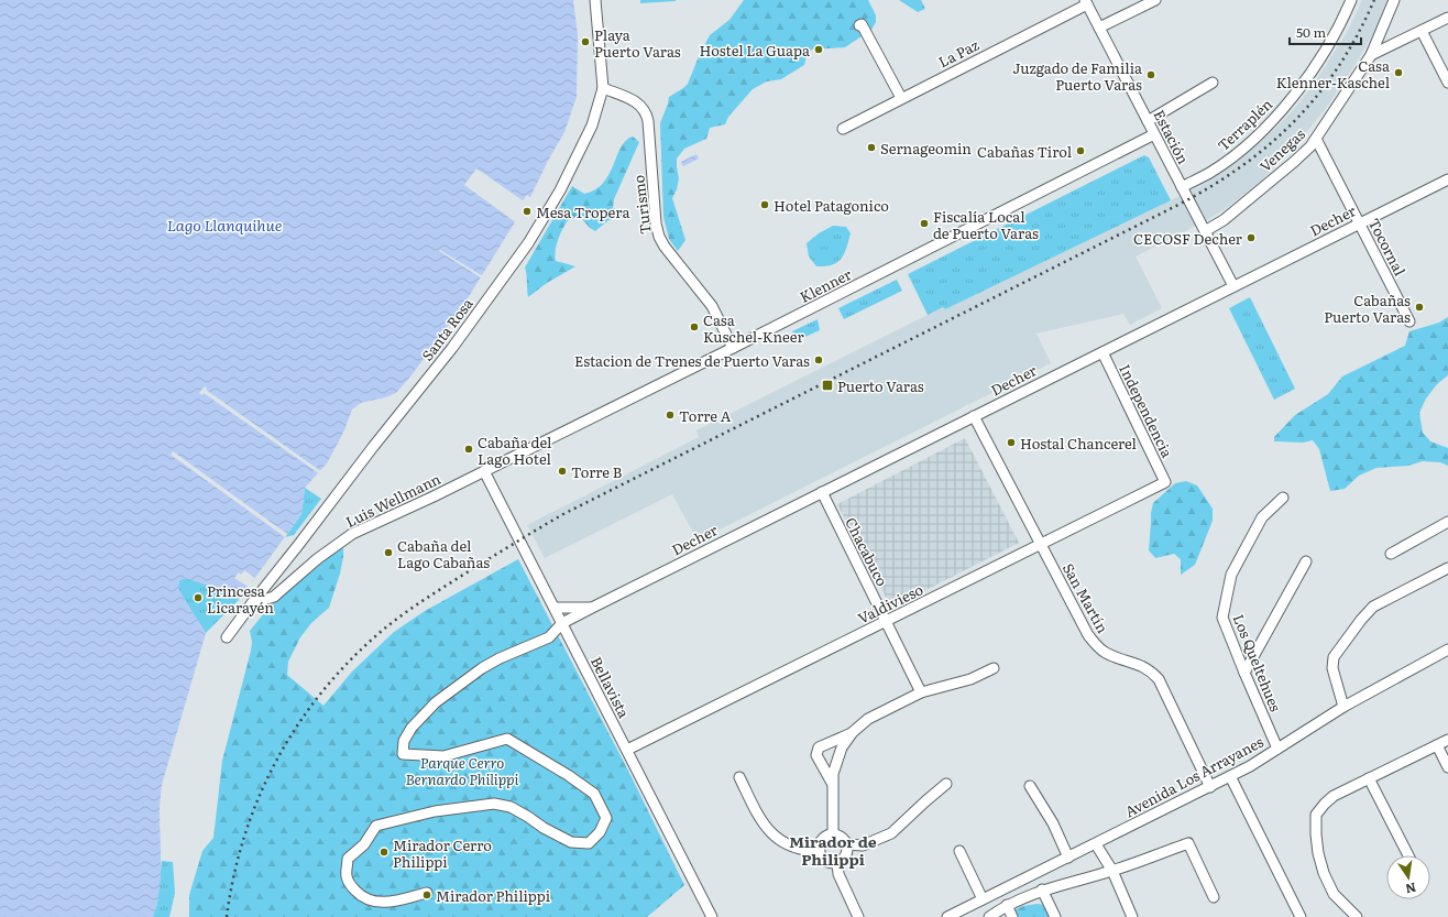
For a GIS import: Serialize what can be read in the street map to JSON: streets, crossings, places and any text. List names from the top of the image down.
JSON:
{
  "streets": {
    "street": [
      "La Paz",
      "Terraplén",
      "Estación",
      "Venegas",
      "Turismo",
      "Decher",
      "Tocornal",
      "Klenner",
      "Santa Rosa",
      "Independencia",
      "Luis Wellmann",
      "Chacabuco",
      "San Martín",
      "Valdivieso",
      "Los Queltehues",
      "Bellavista",
      "Avenida Los Arrayanes"
    ]
  },
  "crossings": [
    ["La Paz", "Estación"],
    ["Terraplén", "Estación"],
    ["Estación", "Venegas"],
    ["Estación", "Decher"],
    ["Estación", "Klenner"],
    ["Venegas", "Tocornal"],
    ["Turismo", "Klenner"],
    ["Turismo", "Santa Rosa"],
    ["Decher", "Tocornal"],
    ["Decher", "Independencia"],
    ["Decher", "Chacabuco"],
    ["Decher", "San Martín"],
    ["Decher", "Bellavista"],
    ["Klenner", "Luis Wellmann"],
    ["Klenner", "Bellavista"],
    ["Santa Rosa", "Luis Wellmann"],
    ["Independencia", "Valdivieso"],
    ["Luis Wellmann", "Bellavista"],
    ["Chacabuco", "Valdivieso"],
    ["San Martín", "Valdivieso"],
    ["San Martín", "Avenida Los Arrayanes"],
    ["Valdivieso", "Bellavista"],
    ["Los Queltehues", "Avenida Los Arrayanes"]
  ],
  "districts": ["Mirador de Philippi"],
  "water": ["Lago Llanquihue"],
  "parks": ["Parque Cerro Bernardo Philippi"],
  "places": {
    "other": [
      "Playa Puerto Varas",
      "Hostel La Guapa",
      "Casa Klenner-Kaschel",
      "Juzgado de Familia Puerto Varas",
      "Sernageomin",
      "Cabañas Tirol",
      "Hotel Patagonico",
      "Mesa Tropera",
      "Fiscalía Local de Puerto Varas",
      "CECOSF Decher",
      "Cabañas Puerto Varas",
      "Casa Kuschel-Kneer",
      "Estacion de Trenes de Puerto Varas",
      "Torre A",
      "Hostal Chancerel",
      "Cabaña del Lago Hotel",
      "Torre B",
      "Cabaña del Lago Cabañas",
      "Princesa Licarayén",
      "Mirador Cerro Philippi",
      "Mirador Philippi"
    ],
    "transit": ["Puerto Varas"]
  },
  "scale_bar": "50 m",
  "north": "bottom"
}
